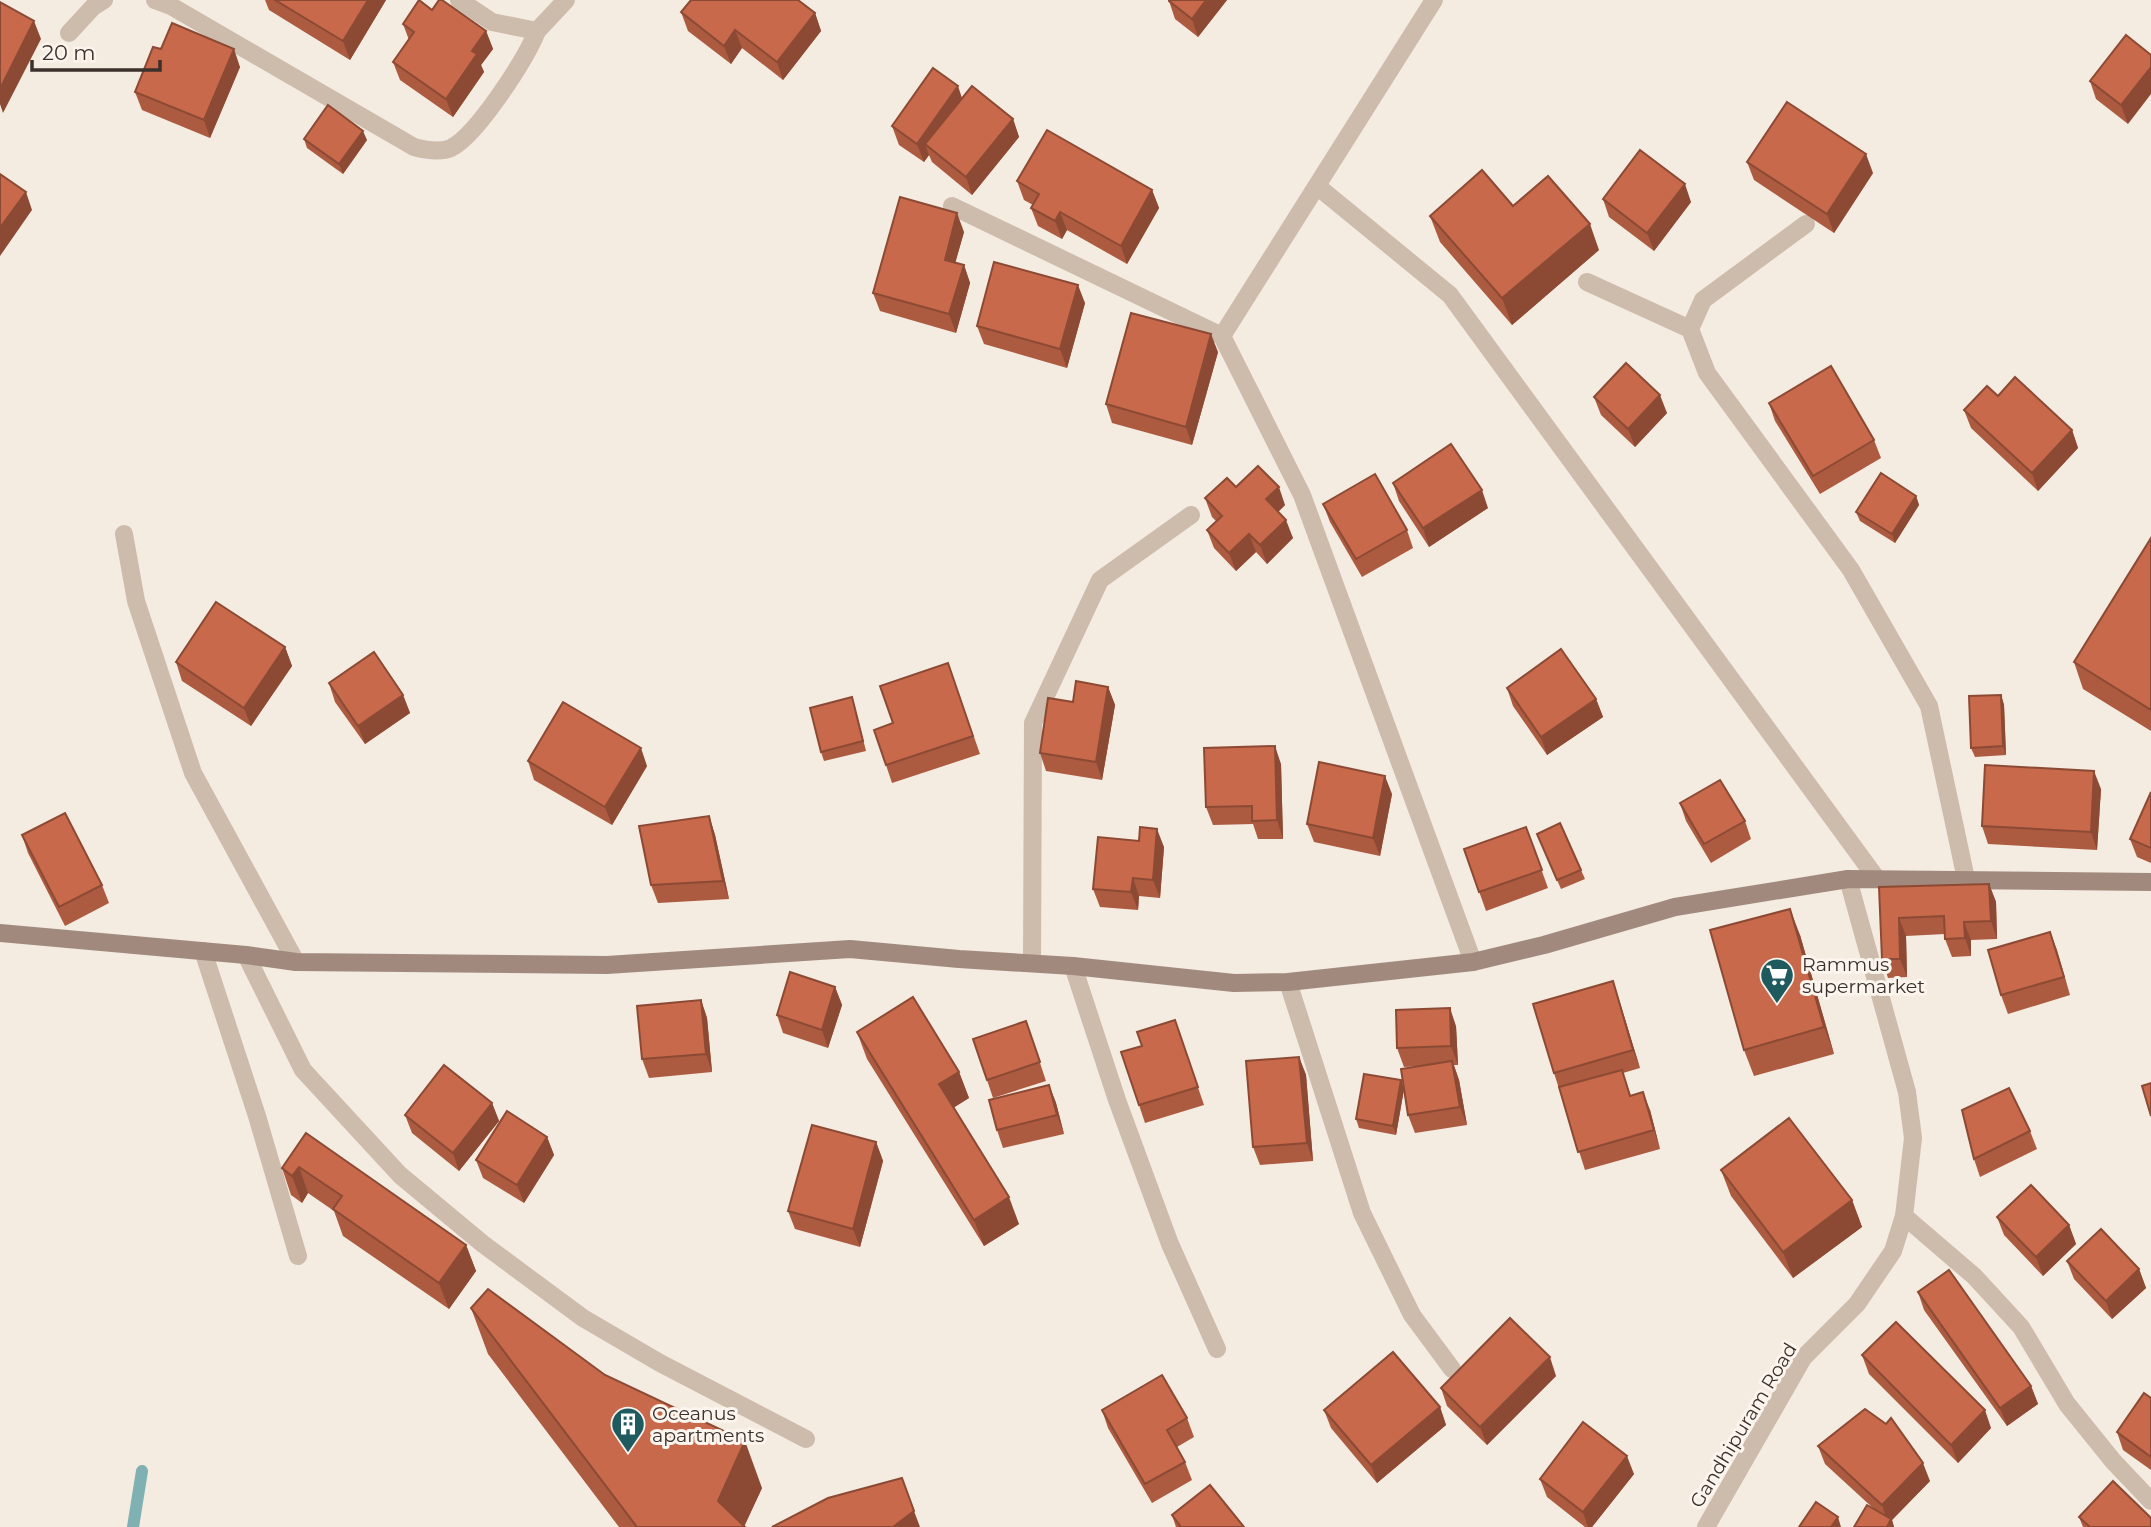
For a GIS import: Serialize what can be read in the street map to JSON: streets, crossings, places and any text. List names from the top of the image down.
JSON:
{
  "streets": {
    "street": ["Gandhipuram Road"]
  },
  "places": {
    "supermarket": ["Rammus supermarket"],
    "building": ["Oceanus apartments"]
  },
  "scale_bar": "20 m"
}
